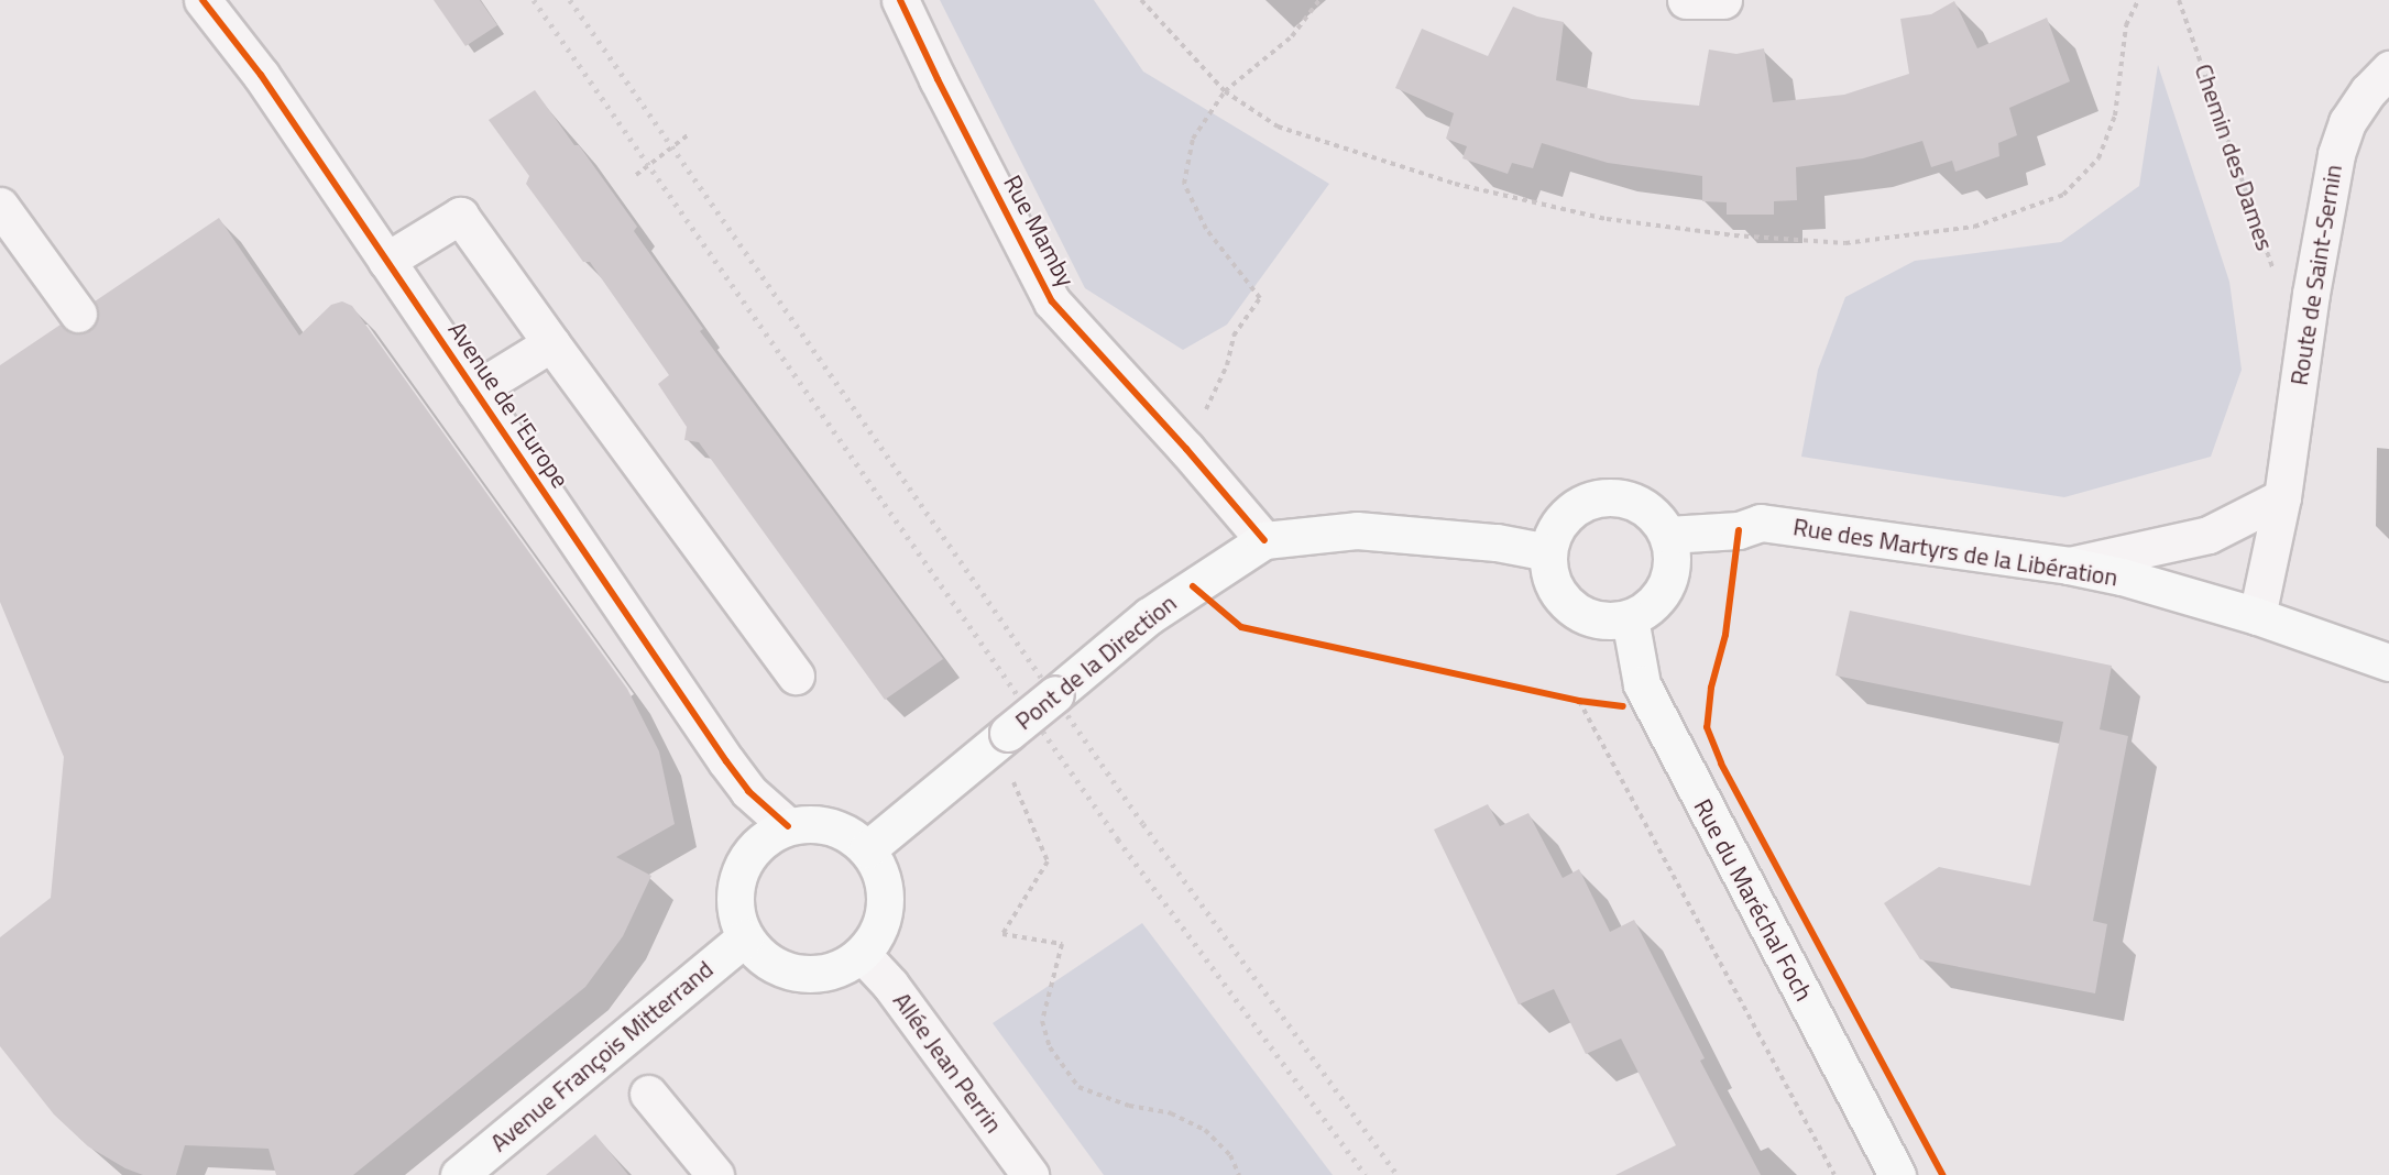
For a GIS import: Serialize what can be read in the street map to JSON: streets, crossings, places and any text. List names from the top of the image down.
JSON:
{
  "streets": {
    "main road": [
      "Rue des Martyrs de la Libération",
      "Pont de la Direction",
      "Rue du Maréchal Foch",
      "Avenue François Mitterrand"
    ],
    "street": [
      "Rue Mamby",
      "Route de Saint-Sernin",
      "Avenue de l'Europe",
      "Allée Jean Perrin"
    ],
    "path": ["Chemin des Dames"]
  },
  "crossings": [
    ["Chemin des Dames", "Route de Saint-Sernin"],
    ["Rue Mamby", "Pont de la Direction"],
    ["Route de Saint-Sernin", "Rue des Martyrs de la Libération"],
    ["Avenue de l'Europe", "Pont de la Direction"],
    ["Avenue de l'Europe", "Avenue François Mitterrand"],
    ["Avenue de l'Europe", "Allée Jean Perrin"],
    ["Rue des Martyrs de la Libération", "Pont de la Direction"],
    ["Rue des Martyrs de la Libération", "Rue du Maréchal Foch"],
    ["Pont de la Direction", "Rue du Maréchal Foch"],
    ["Pont de la Direction", "Avenue François Mitterrand"],
    ["Pont de la Direction", "Allée Jean Perrin"],
    ["Avenue François Mitterrand", "Allée Jean Perrin"]
  ]
}
